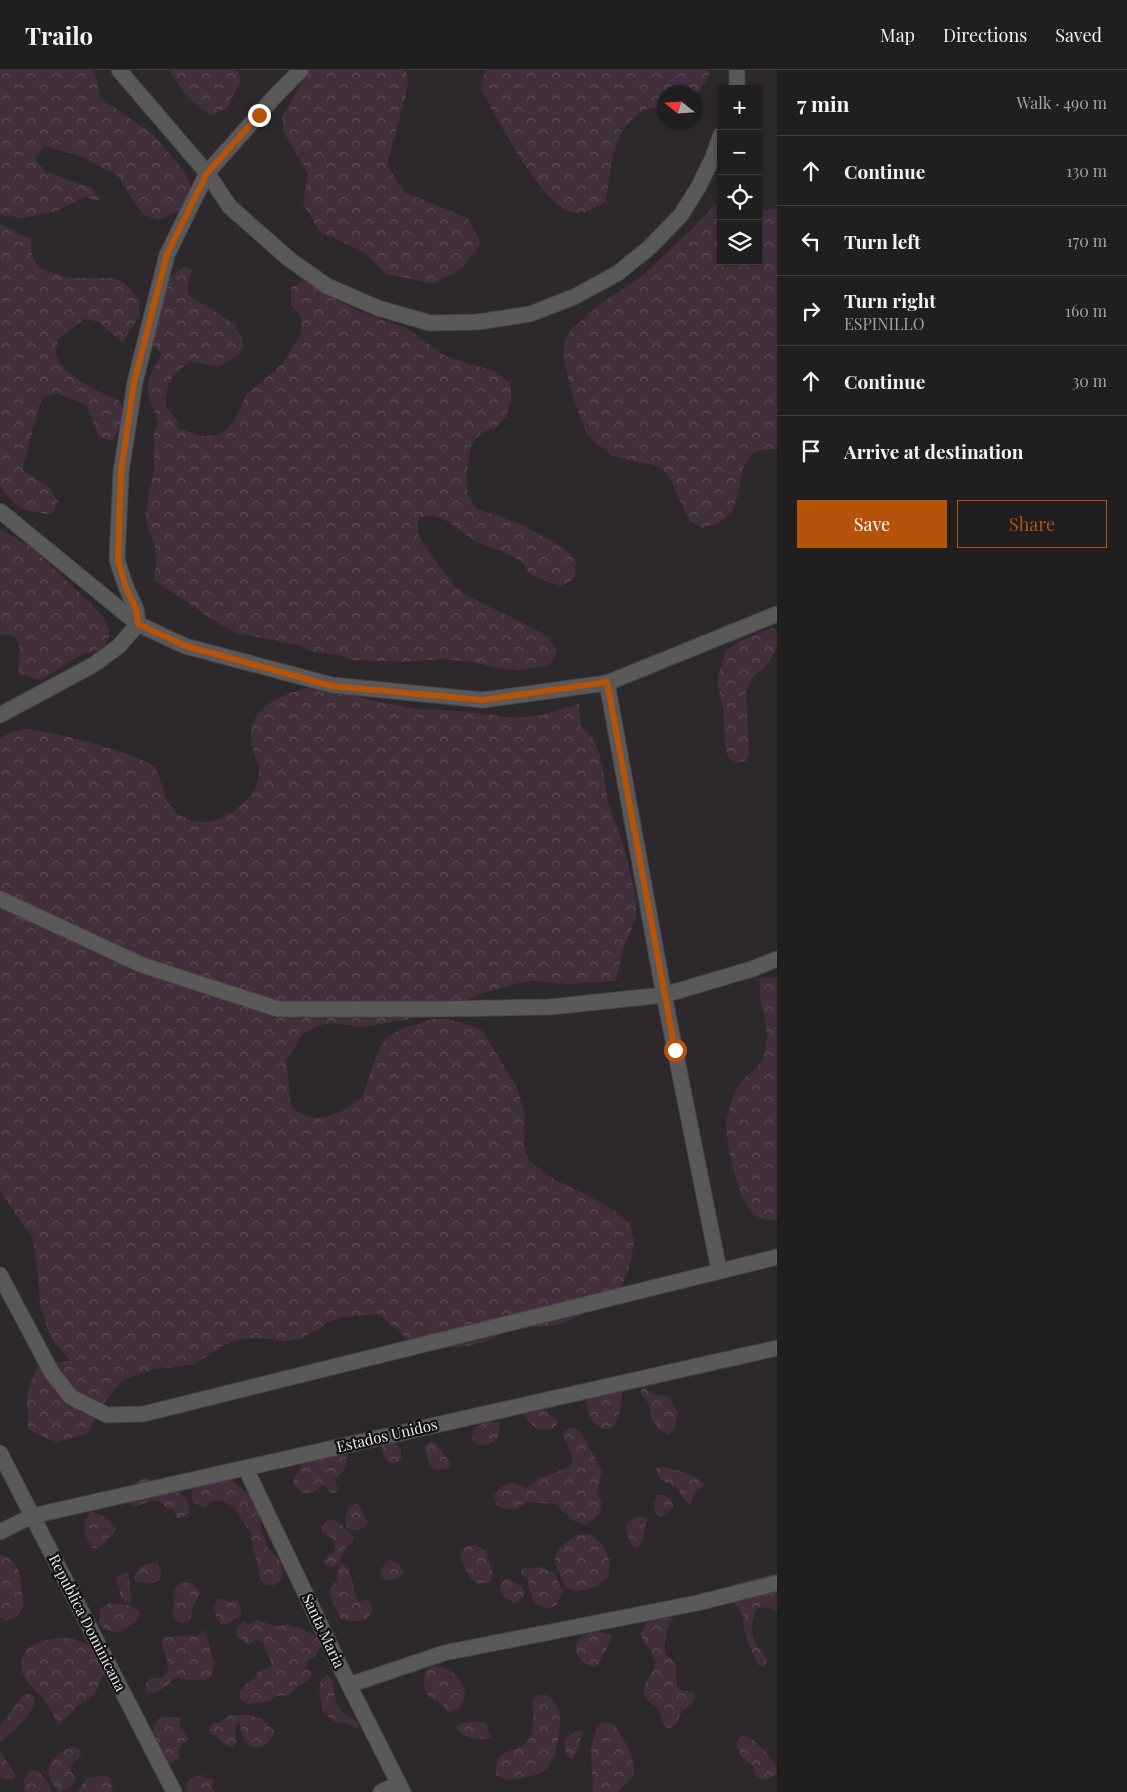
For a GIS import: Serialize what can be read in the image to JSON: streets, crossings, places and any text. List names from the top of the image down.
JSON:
{
  "streets": {
    "street": ["Estados Unidos", "Republica Dominicana", "Santa Maria"]
  },
  "crossings": [
    ["Estados Unidos", "Republica Dominicana"],
    ["Estados Unidos", "Santa Maria"]
  ],
  "north": "left",
  "page": {
    "header": "Trailo",
    "nav": ["Map", "Directions", "Saved"],
    "heading": ["7 min", "Walk · 490 m"],
    "map_buttons": ["+", "−"],
    "list": [
      ["Continue", "130 m"],
      ["Turn left", "170 m"],
      ["Turn right", "ESPINILLO", "160 m"],
      ["Continue", "30 m"],
      "Arrive at destination"
    ],
    "buttons": ["Save", "Share"]
  }
}
